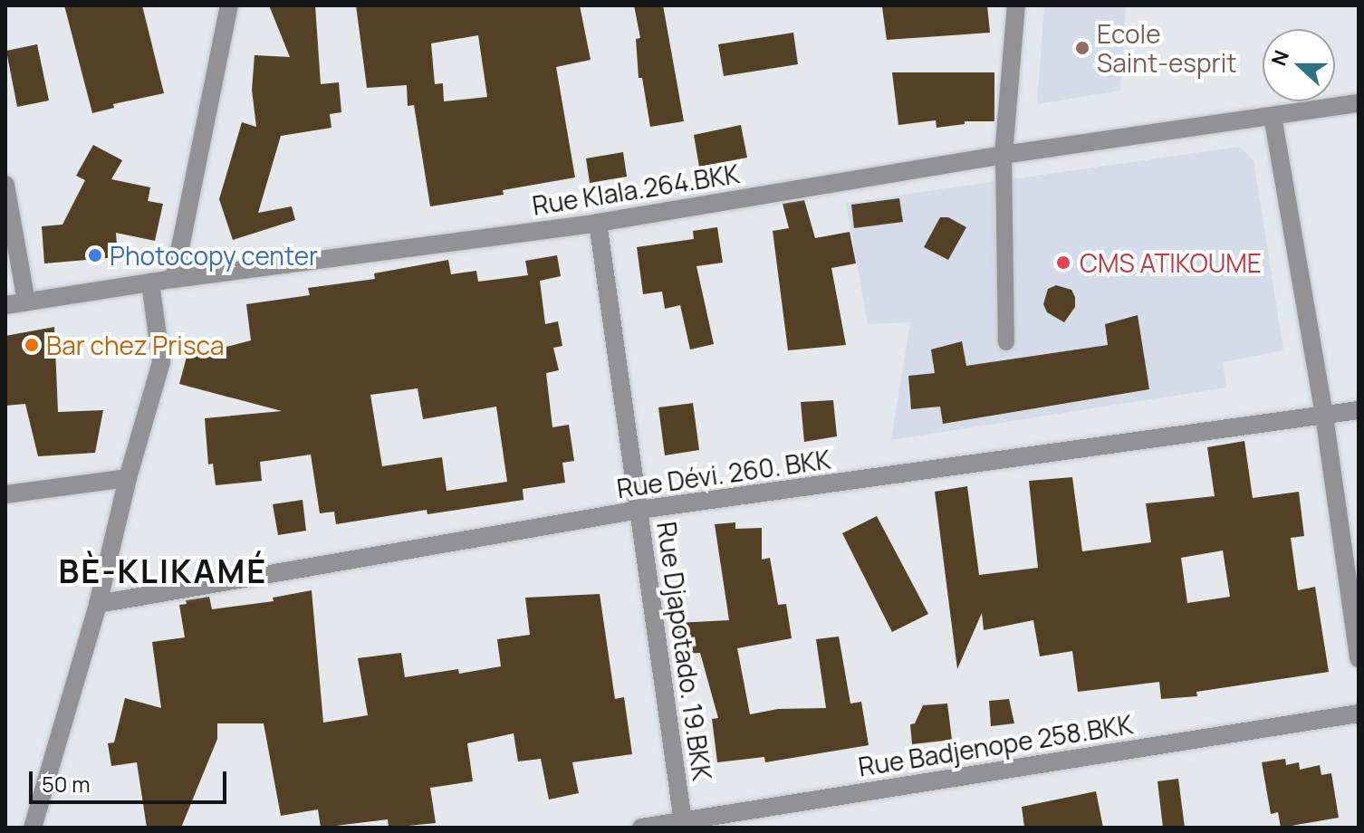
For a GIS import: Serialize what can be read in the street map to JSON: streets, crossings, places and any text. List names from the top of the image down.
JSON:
{
  "streets": {
    "street": [
      "Rue Klala.264.BKK",
      "Rue Dévi. 260. BKK",
      "Rue Djapotado. 19.BKK",
      "Rue Badjenope 258.BKK"
    ]
  },
  "crossings": [
    ["Rue Klala.264.BKK", "Rue Djapotado. 19.BKK"],
    ["Rue Dévi. 260. BKK", "Rue Djapotado. 19.BKK"],
    ["Rue Djapotado. 19.BKK", "Rue Badjenope 258.BKK"]
  ],
  "districts": ["BÈ-KLIKAMÉ"],
  "places": [
    "Ecole Saint-esprit",
    "Photocopy center",
    "CMS ATIKOUME",
    "Bar chez Prisca"
  ],
  "scale_bar": "50 m",
  "north": "left"
}
